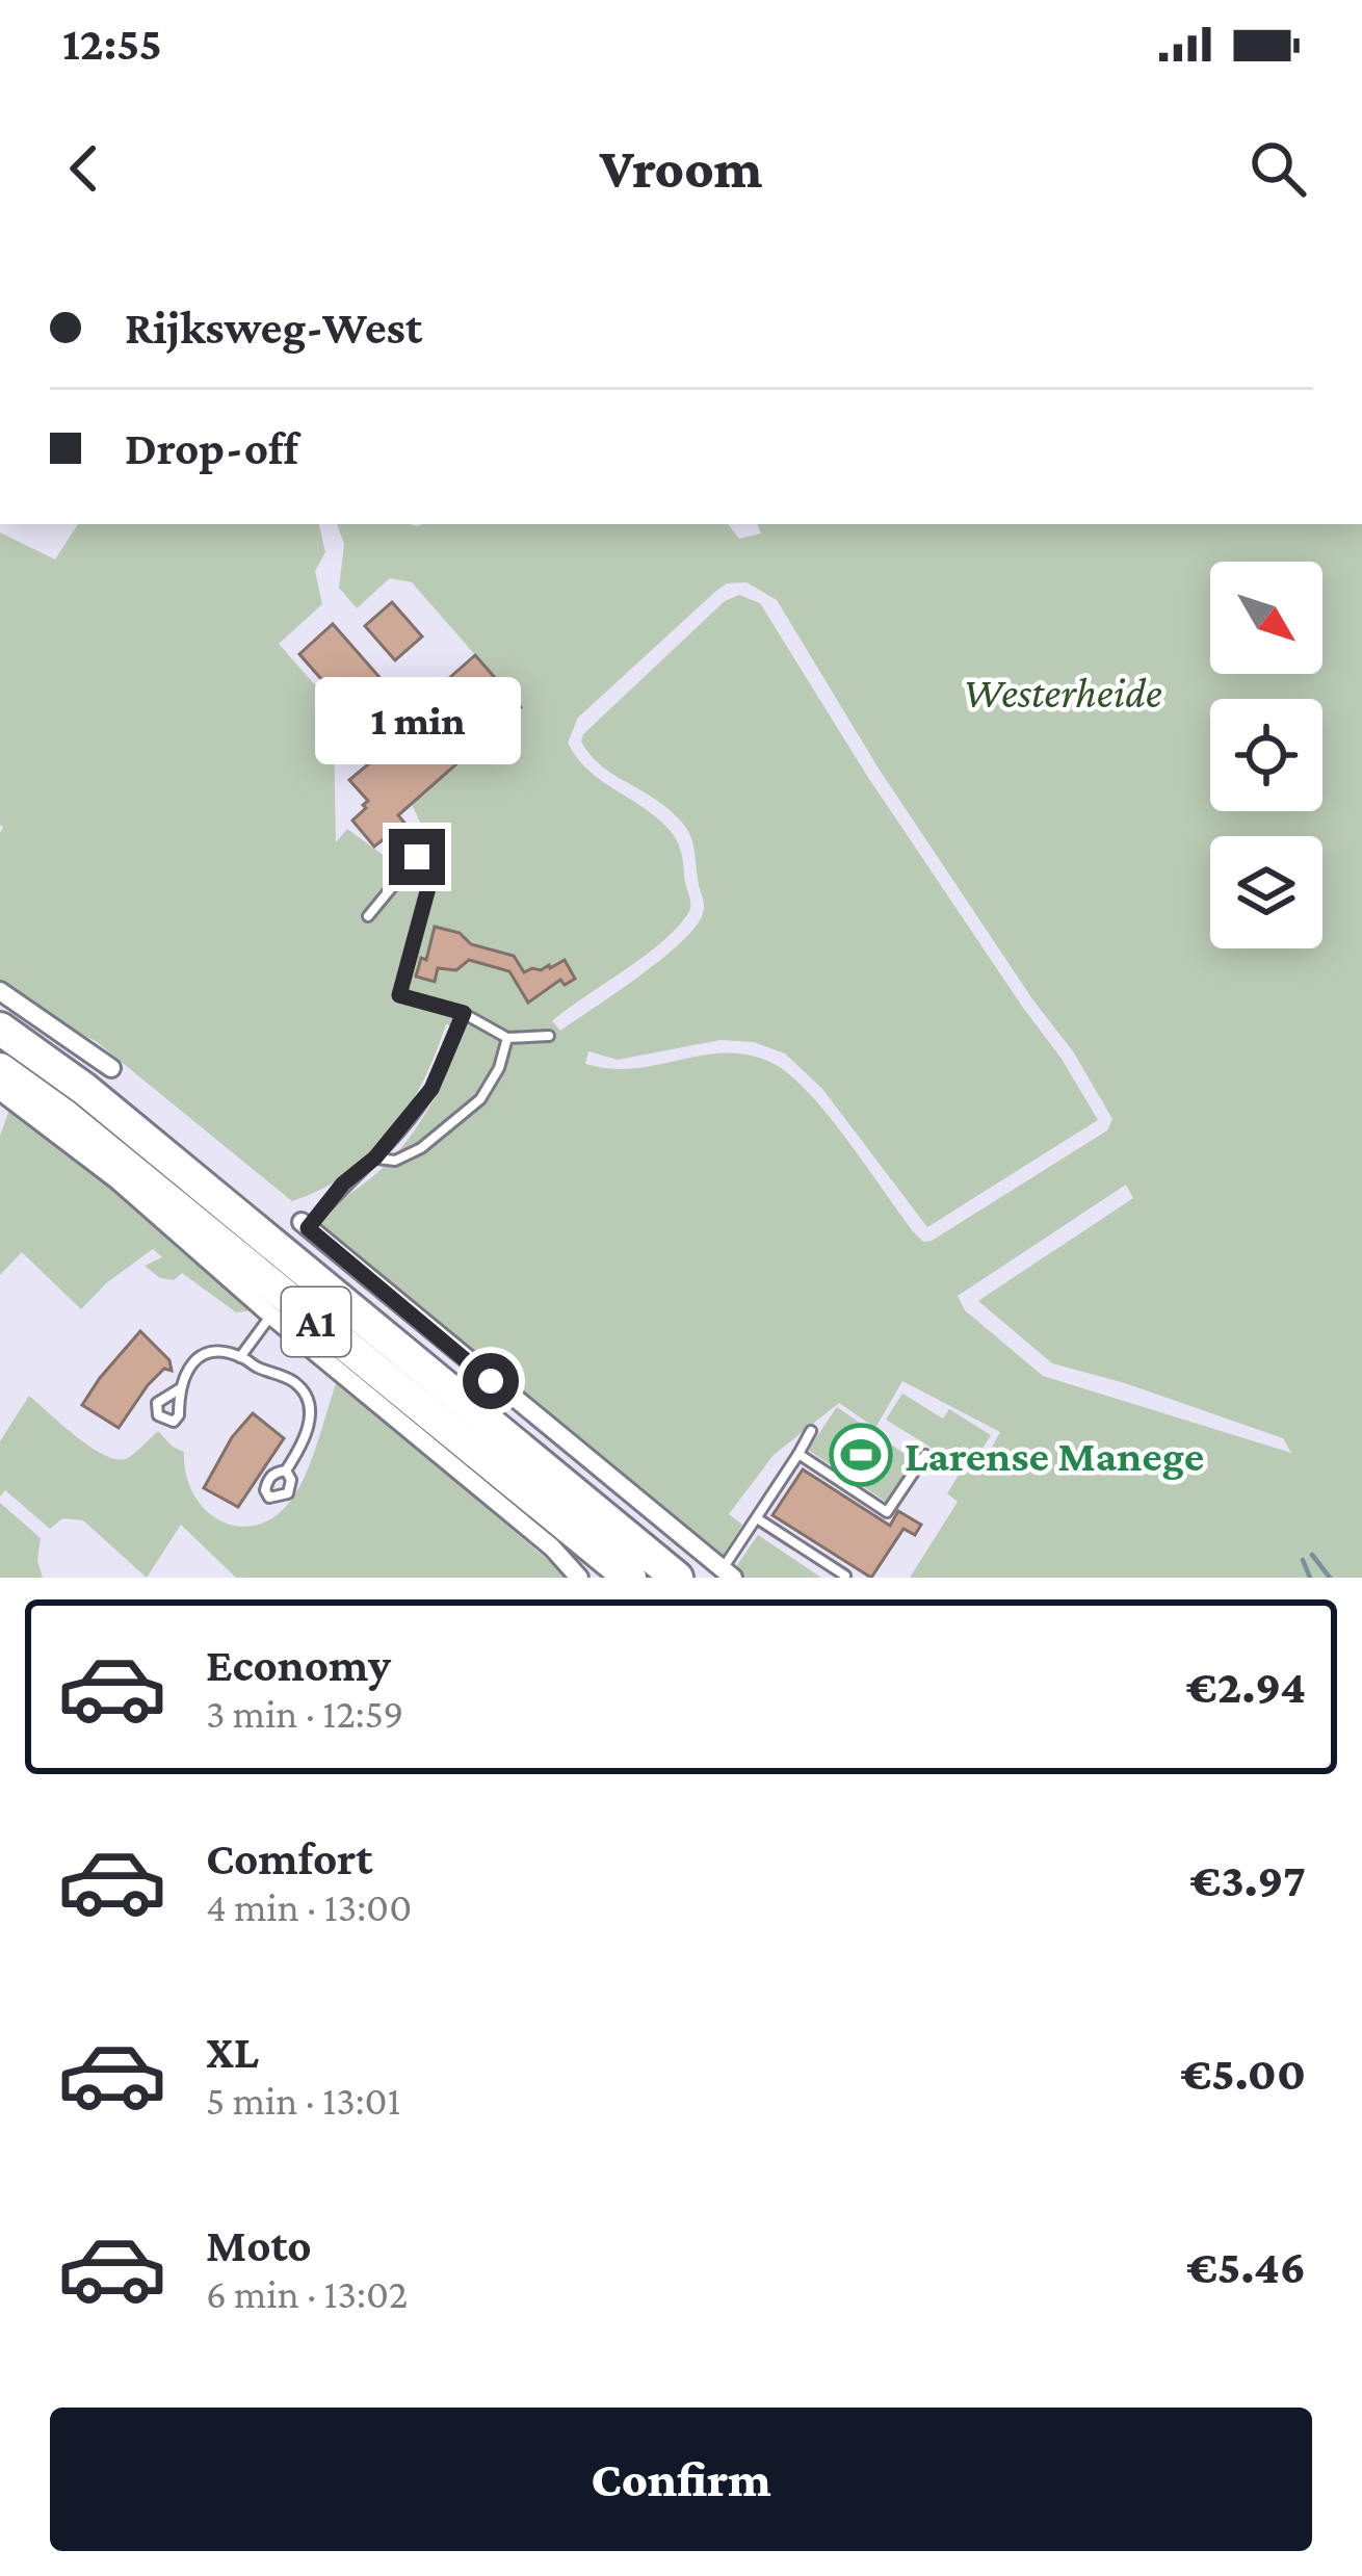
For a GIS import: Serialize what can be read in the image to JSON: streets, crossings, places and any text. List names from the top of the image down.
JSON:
{
  "streets": {
    "highway": ["A1"]
  },
  "parks": ["Westerheide"],
  "places": {
    "sports": ["Larense Manege"]
  },
  "north": "bottom right",
  "page": {
    "status": "12:55",
    "header": "Vroom",
    "banner": ["Rijksweg-West", "Drop-off"],
    "bubble": "1 min",
    "list": [
      {
        "name": "Economy",
        "note": "3 min · 12:59",
        "value": "€2.94"
      },
      {
        "name": "Comfort",
        "note": "4 min · 13:00",
        "value": "€3.97"
      },
      {
        "name": "XL",
        "note": "5 min · 13:01",
        "value": "€5.00"
      },
      {
        "name": "Moto",
        "note": "6 min · 13:02",
        "value": "€5.46"
      }
    ],
    "buttons": "Confirm"
  }
}
